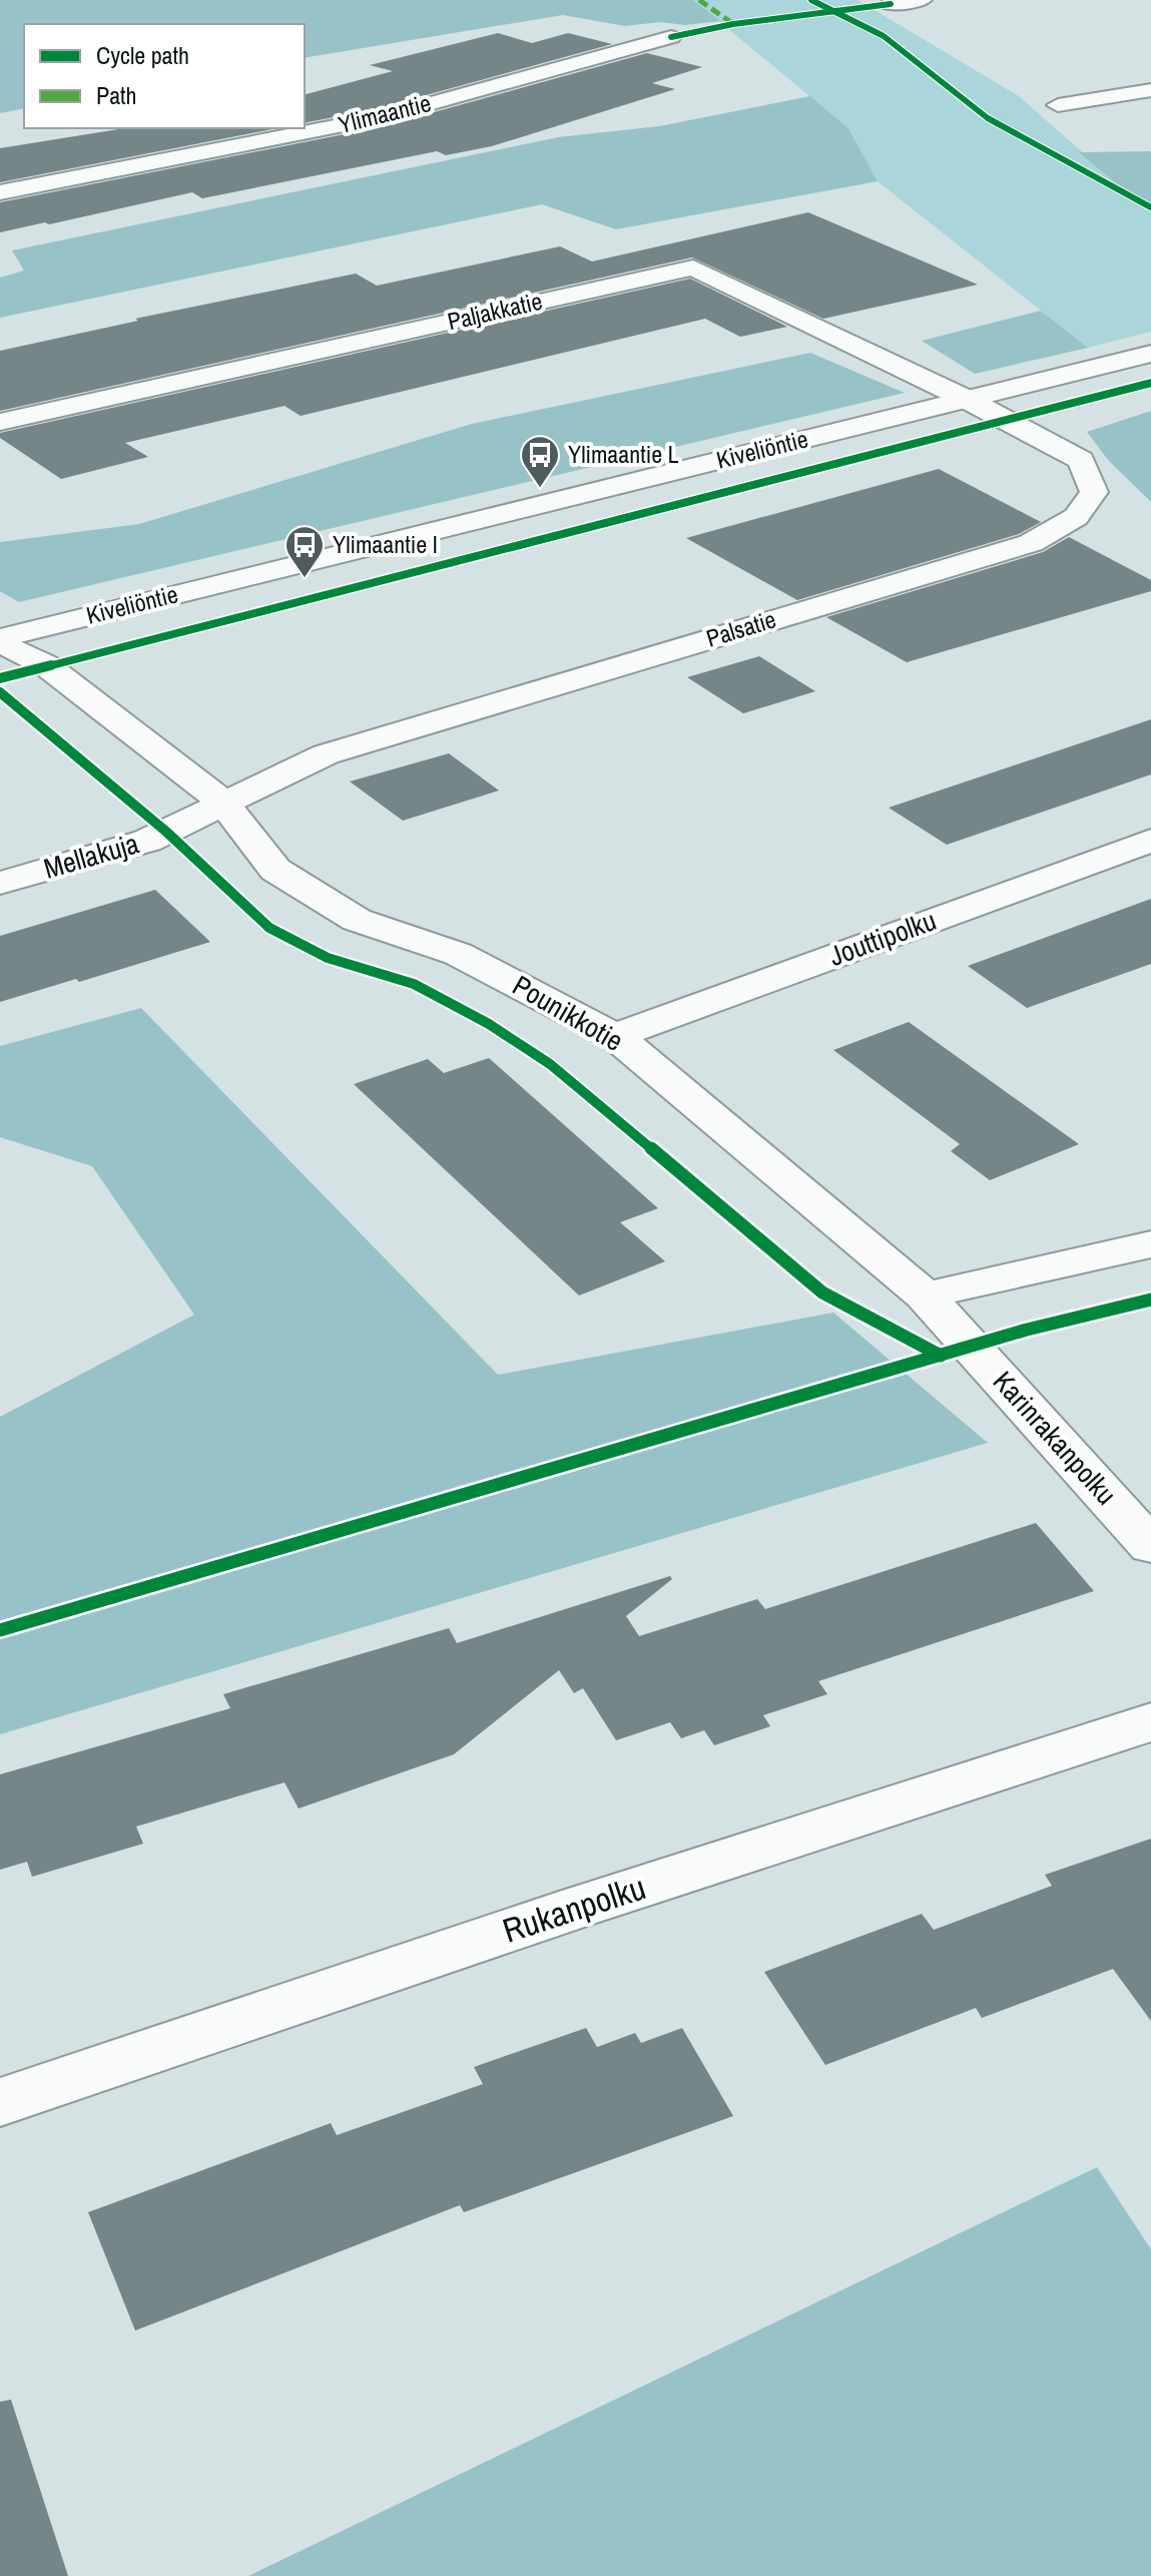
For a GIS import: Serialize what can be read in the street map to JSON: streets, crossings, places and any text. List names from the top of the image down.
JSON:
{
  "streets": {
    "street": [
      "Ylimaantie",
      "Paljakkatie",
      "Kiveliöntie",
      "Palsatie",
      "Mellakuja",
      "Jouttipolku",
      "Pounikkotie",
      "Karinrakanpolku",
      "Rukanpolku"
    ]
  },
  "crossings": [
    ["Paljakkatie", "Kiveliöntie"],
    ["Paljakkatie", "Palsatie"],
    ["Kiveliöntie", "Palsatie"],
    ["Kiveliöntie", "Pounikkotie"],
    ["Palsatie", "Mellakuja"],
    ["Palsatie", "Pounikkotie"],
    ["Mellakuja", "Pounikkotie"],
    ["Jouttipolku", "Pounikkotie"],
    ["Pounikkotie", "Karinrakanpolku"]
  ],
  "places": {
    "bus stop": ["Ylimaantie L", "Ylimaantie I"]
  },
  "legend": ["Cycle path", "Path"]
}
